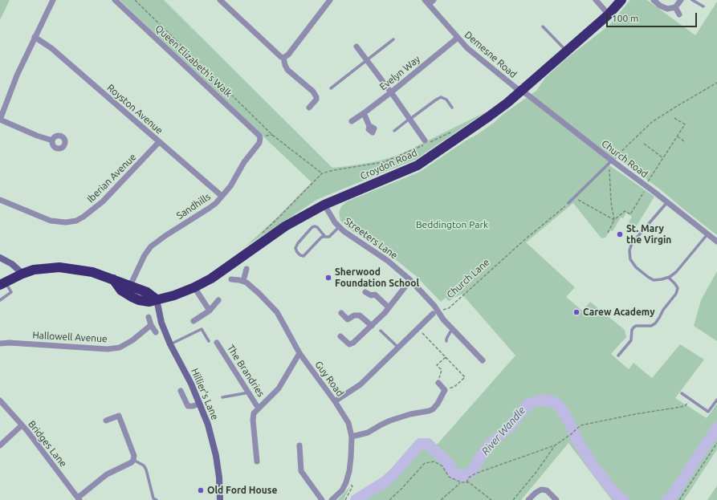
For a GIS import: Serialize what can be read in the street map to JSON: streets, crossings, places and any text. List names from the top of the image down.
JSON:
{
  "streets": {
    "highway": ["Croydon Road"],
    "main road": ["Hillier's Lane"],
    "street": [
      "Demesne Road",
      "Queen Elizabeth's Walk",
      "Evelyn Way",
      "Royston Avenue",
      "Church Road",
      "Iberian Avenue",
      "Sandhills",
      "Streeters Lane",
      "Hallowell Avenue",
      "The Brandries",
      "Guy Road",
      "Bridges Lane"
    ],
    "path": ["Church Lane"]
  },
  "crossings": [
    ["Demesne Road", "Evelyn Way"],
    ["Demesne Road", "Church Road"],
    ["Demesne Road", "Croydon Road"],
    ["Queen Elizabeth's Walk", "Sandhills"],
    ["Royston Avenue", "Iberian Avenue"],
    ["Royston Avenue", "Sandhills"],
    ["Church Road", "Croydon Road"],
    ["Croydon Road", "Streeters Lane"],
    ["Croydon Road", "Hillier's Lane"],
    ["Streeters Lane", "Church Lane"],
    ["The Brandries", "Guy Road"]
  ],
  "water": ["River Wandle"],
  "parks": ["Beddington Park"],
  "places": [
    "St. Mary the Virgin",
    "Sherwood Foundation School",
    "Carew Academy",
    "Old Ford House"
  ],
  "scale_bar": "100 m"
}
